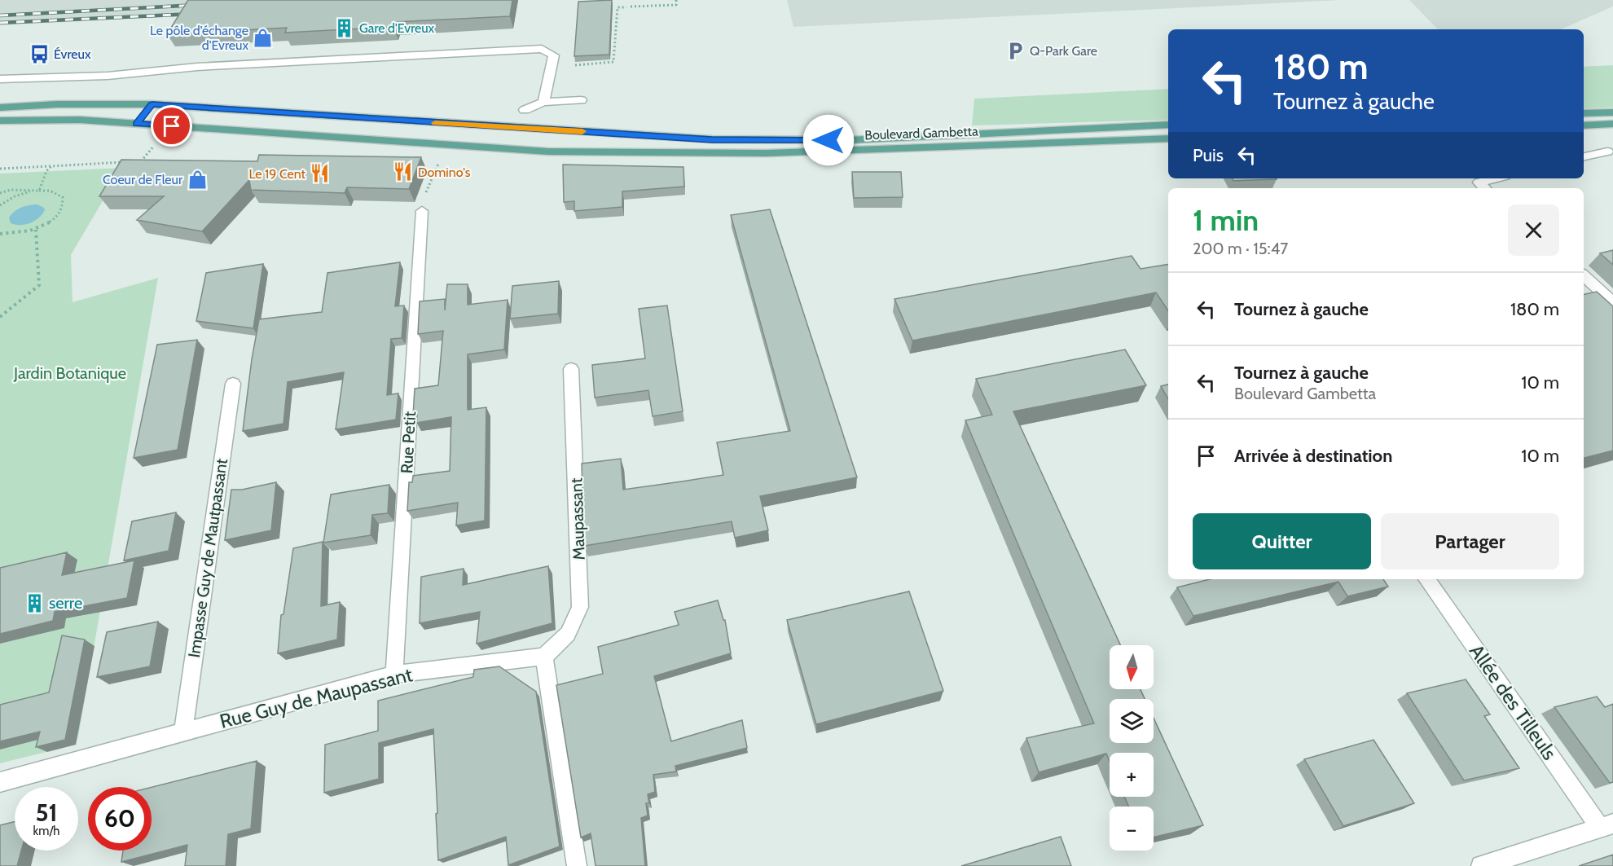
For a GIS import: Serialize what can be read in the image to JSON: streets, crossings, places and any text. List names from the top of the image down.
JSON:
{
  "streets": {
    "main road": ["Boulevard Gambetta"],
    "street": [
      "Rue Petit",
      "Maupassant",
      "Impasse Guy de Mautpassant",
      "Rue Guy de Maupassant",
      "Allée des Tilleuls"
    ]
  },
  "crossings": [
    ["Rue Petit", "Rue Guy de Maupassant"],
    ["Maupassant", "Rue Guy de Maupassant"],
    ["Impasse Guy de Mautpassant", "Rue Guy de Maupassant"]
  ],
  "parks": ["Jardin Botanique"],
  "places": {
    "building": ["Gare d'Evreux", "serre"],
    "shop": ["Le pôle d'échange d'Evreux", "Coeur de Fleur"],
    "parking": ["Q-Park Gare"],
    "bus stop": ["Évreux"],
    "restaurant": ["Domino's", "Le 19 Cent"]
  },
  "north": "bottom",
  "page": {
    "turn": ["180 m", "Tournez à gauche"],
    "then": "Puis",
    "heading": ["1 min", "200 m · 15:47"],
    "list": [
      {
        "name": "Tournez à gauche",
        "value": "180 m"
      },
      {
        "name": "Tournez à gauche",
        "note": "Boulevard Gambetta",
        "value": "10 m"
      },
      {
        "name": "Arrivée à destination",
        "value": "10 m"
      }
    ],
    "buttons": ["Quitter", "Partager"],
    "map_buttons": ["+", "−"],
    "speed": "51 km/h",
    "limit": "60"
  }
}
